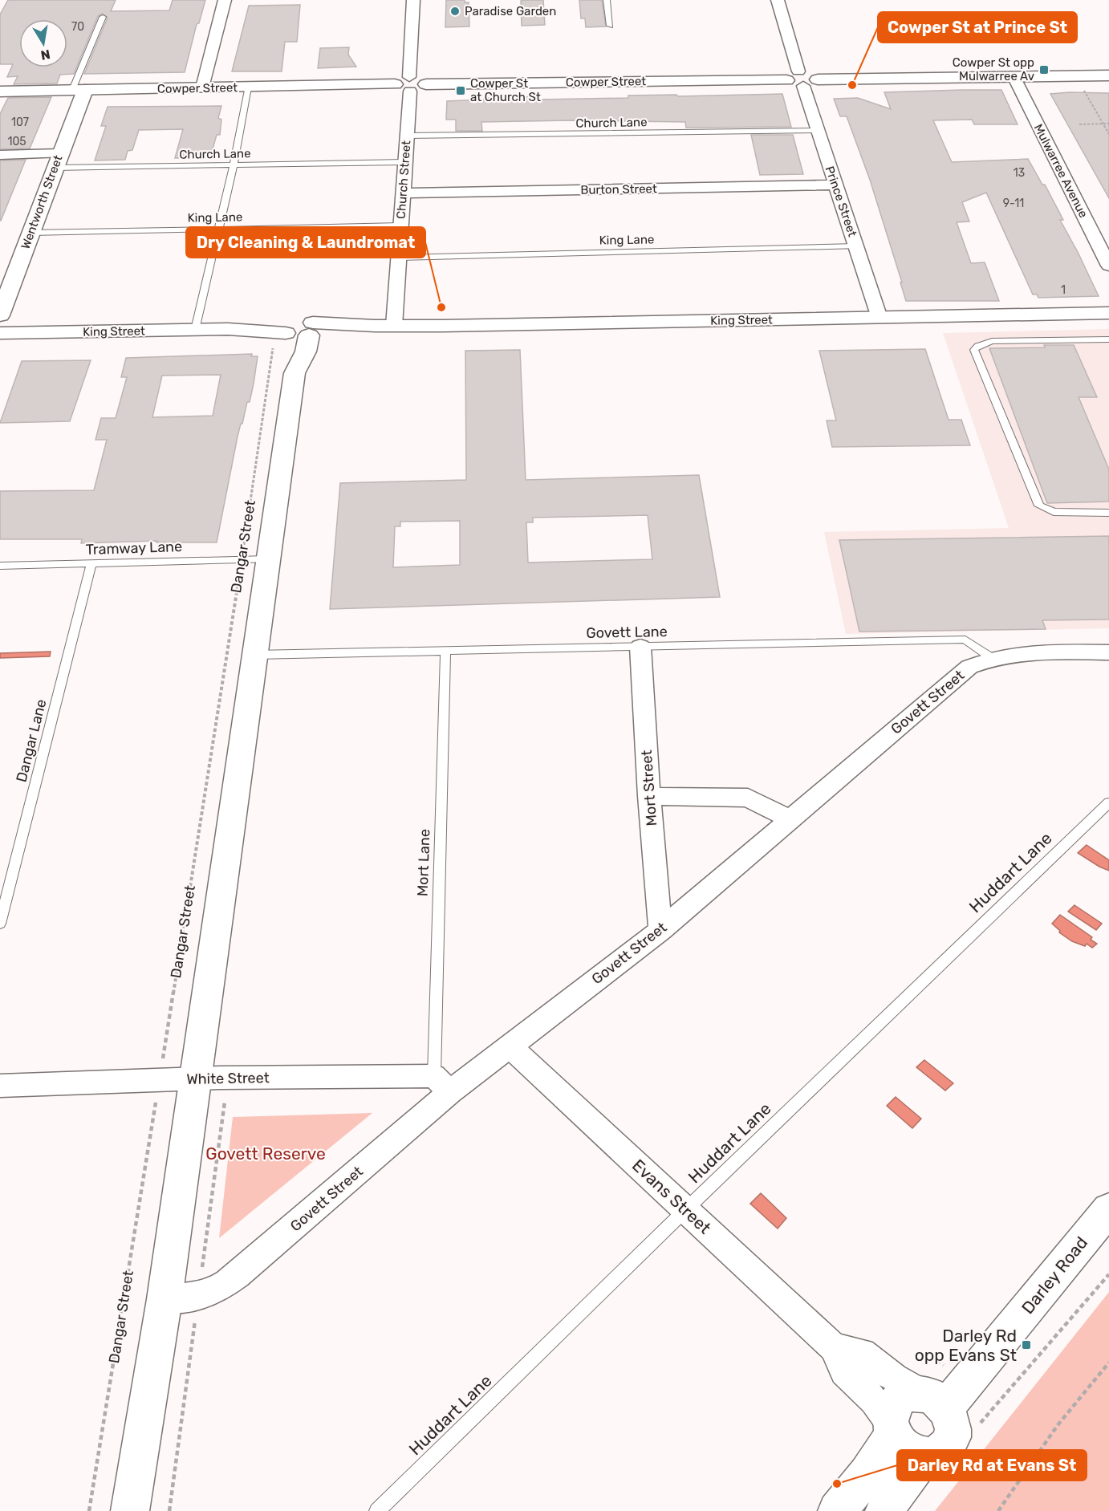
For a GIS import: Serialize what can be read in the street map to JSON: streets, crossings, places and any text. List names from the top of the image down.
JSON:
{
  "streets": {
    "street": [
      "Cowper Street",
      "Mulwarree Avenue",
      "Church Street",
      "Burton Street",
      "Prince Street",
      "Wentworth Street",
      "King Street",
      "Dangar Street",
      "Govett Street",
      "Mort Street",
      "White Street",
      "Evans Street",
      "Darley Road"
    ],
    "lane": [
      "Church Lane",
      "King Lane",
      "Tramway Lane",
      "Govett Lane",
      "Dangar Lane",
      "Mort Lane",
      "Huddart Lane"
    ]
  },
  "crossings": [
    ["Cowper Street", "Mulwarree Avenue"],
    ["Cowper Street", "Church Street"],
    ["Cowper Street", "Prince Street"],
    ["Cowper Street", "Wentworth Street"],
    ["Church Lane", "Church Street"],
    ["Church Lane", "Prince Street"],
    ["Church Lane", "Wentworth Street"],
    ["Church Street", "Burton Street"],
    ["Church Street", "King Lane"],
    ["Church Street", "King Street"],
    ["Burton Street", "Prince Street"],
    ["Prince Street", "King Lane"],
    ["Prince Street", "King Street"],
    ["Wentworth Street", "King Lane"],
    ["King Street", "Dangar Street"],
    ["Dangar Street", "Tramway Lane"],
    ["Dangar Street", "Govett Lane"],
    ["Dangar Street", "Govett Street"],
    ["Dangar Street", "White Street"],
    ["Tramway Lane", "Dangar Lane"],
    ["Govett Lane", "Govett Street"],
    ["Govett Lane", "Mort Street"],
    ["Govett Lane", "Mort Lane"],
    ["Govett Street", "Mort Street"],
    ["Govett Street", "Mort Lane"],
    ["Govett Street", "White Street"],
    ["Govett Street", "Evans Street"],
    ["Mort Lane", "White Street"],
    ["Huddart Lane", "Evans Street"],
    ["Evans Street", "Darley Road"]
  ],
  "parks": ["Govett Reserve"],
  "places": {
    "other": [
      "Paradise Garden",
      "Cowper St at Prince St",
      "Dry Cleaning & Laundromat",
      "Darley Rd at Evans St"
    ],
    "transit": ["Cowper St opp Mulwarree Av", "Cowper St at Church St", "Darley Rd opp Evans St"]
  },
  "house_numbers": [
    "70",
    "107",
    "105",
    "13",
    "9-11",
    "1"
  ],
  "north": "bottom"
}
